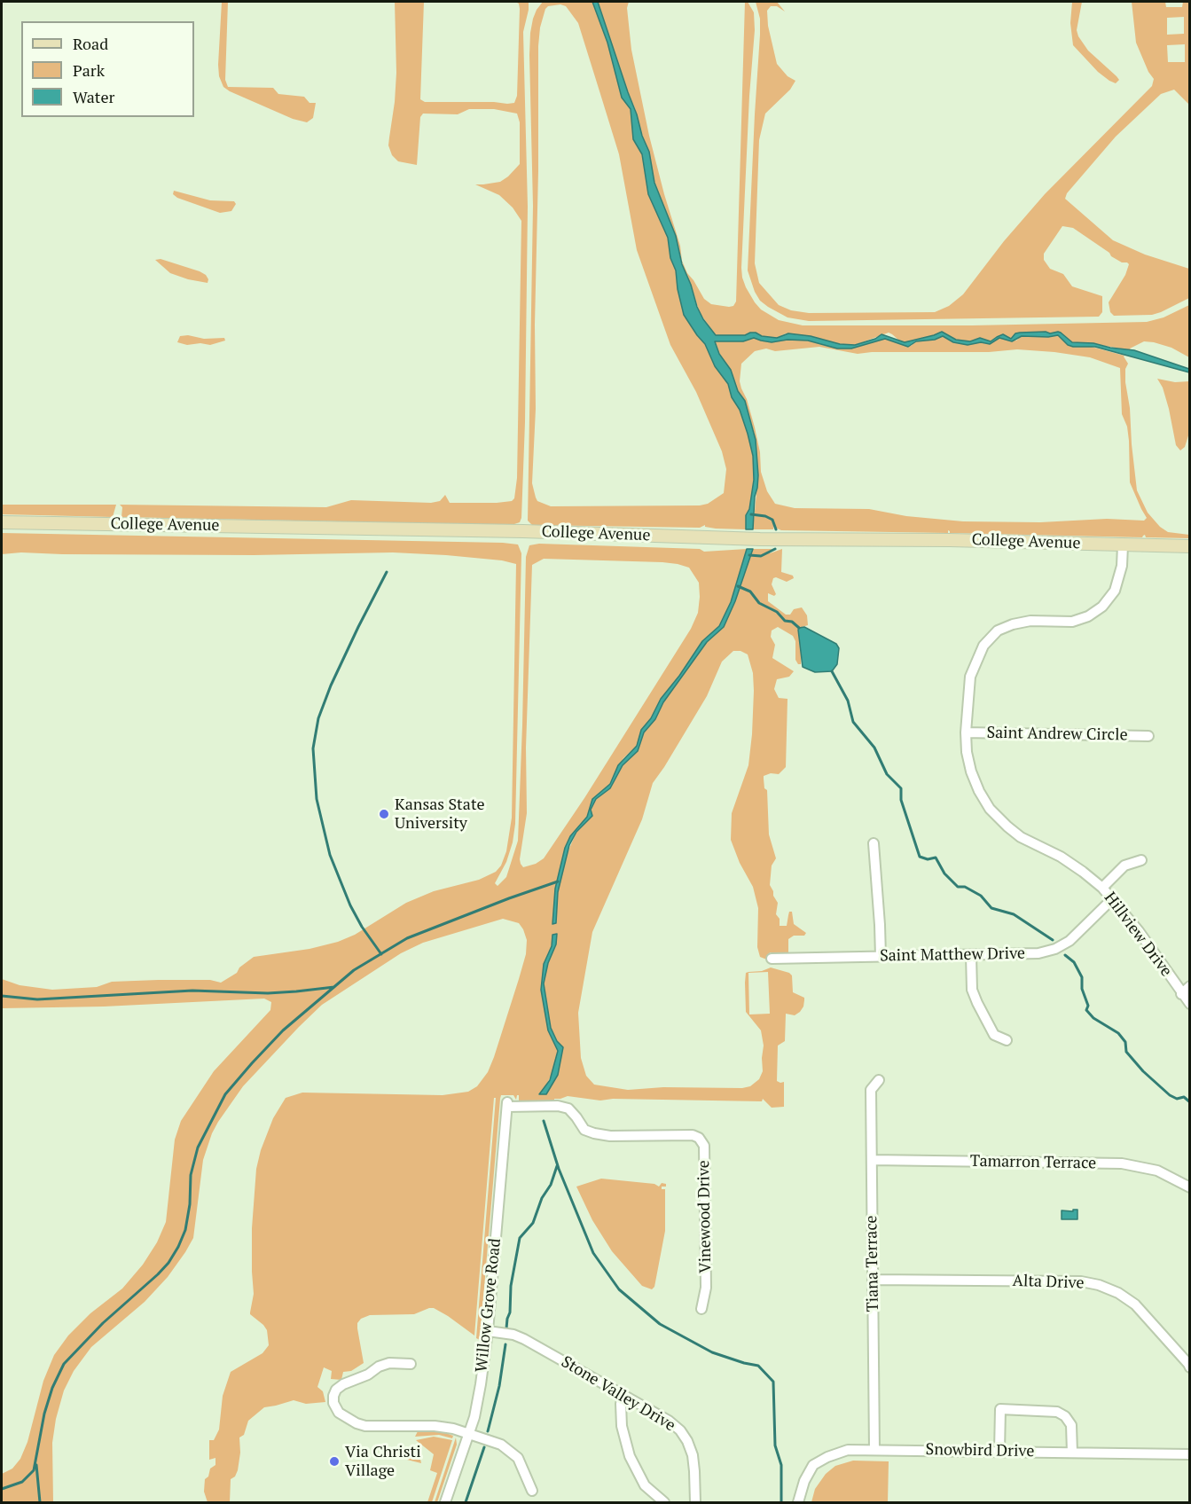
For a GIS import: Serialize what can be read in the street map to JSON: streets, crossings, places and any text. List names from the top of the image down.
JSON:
{
  "streets": {
    "street": [
      "College Avenue",
      "Saint Andrew Circle",
      "Hillview Drive",
      "Saint Matthew Drive",
      "Tamarron Terrace",
      "Vinewood Drive",
      "Tiana Terrace",
      "Alta Drive",
      "Willow Grove Road",
      "Stone Valley Drive",
      "Snowbird Drive"
    ]
  },
  "crossings": [
    ["College Avenue", "Hillview Drive"],
    ["Saint Andrew Circle", "Hillview Drive"],
    ["Hillview Drive", "Saint Matthew Drive"],
    ["Tamarron Terrace", "Tiana Terrace"],
    ["Vinewood Drive", "Willow Grove Road"],
    ["Tiana Terrace", "Alta Drive"],
    ["Tiana Terrace", "Snowbird Drive"],
    ["Willow Grove Road", "Stone Valley Drive"]
  ],
  "places": ["Kansas State University", "Via Christi Village"],
  "legend": ["Road", "Park", "Water"]
}
